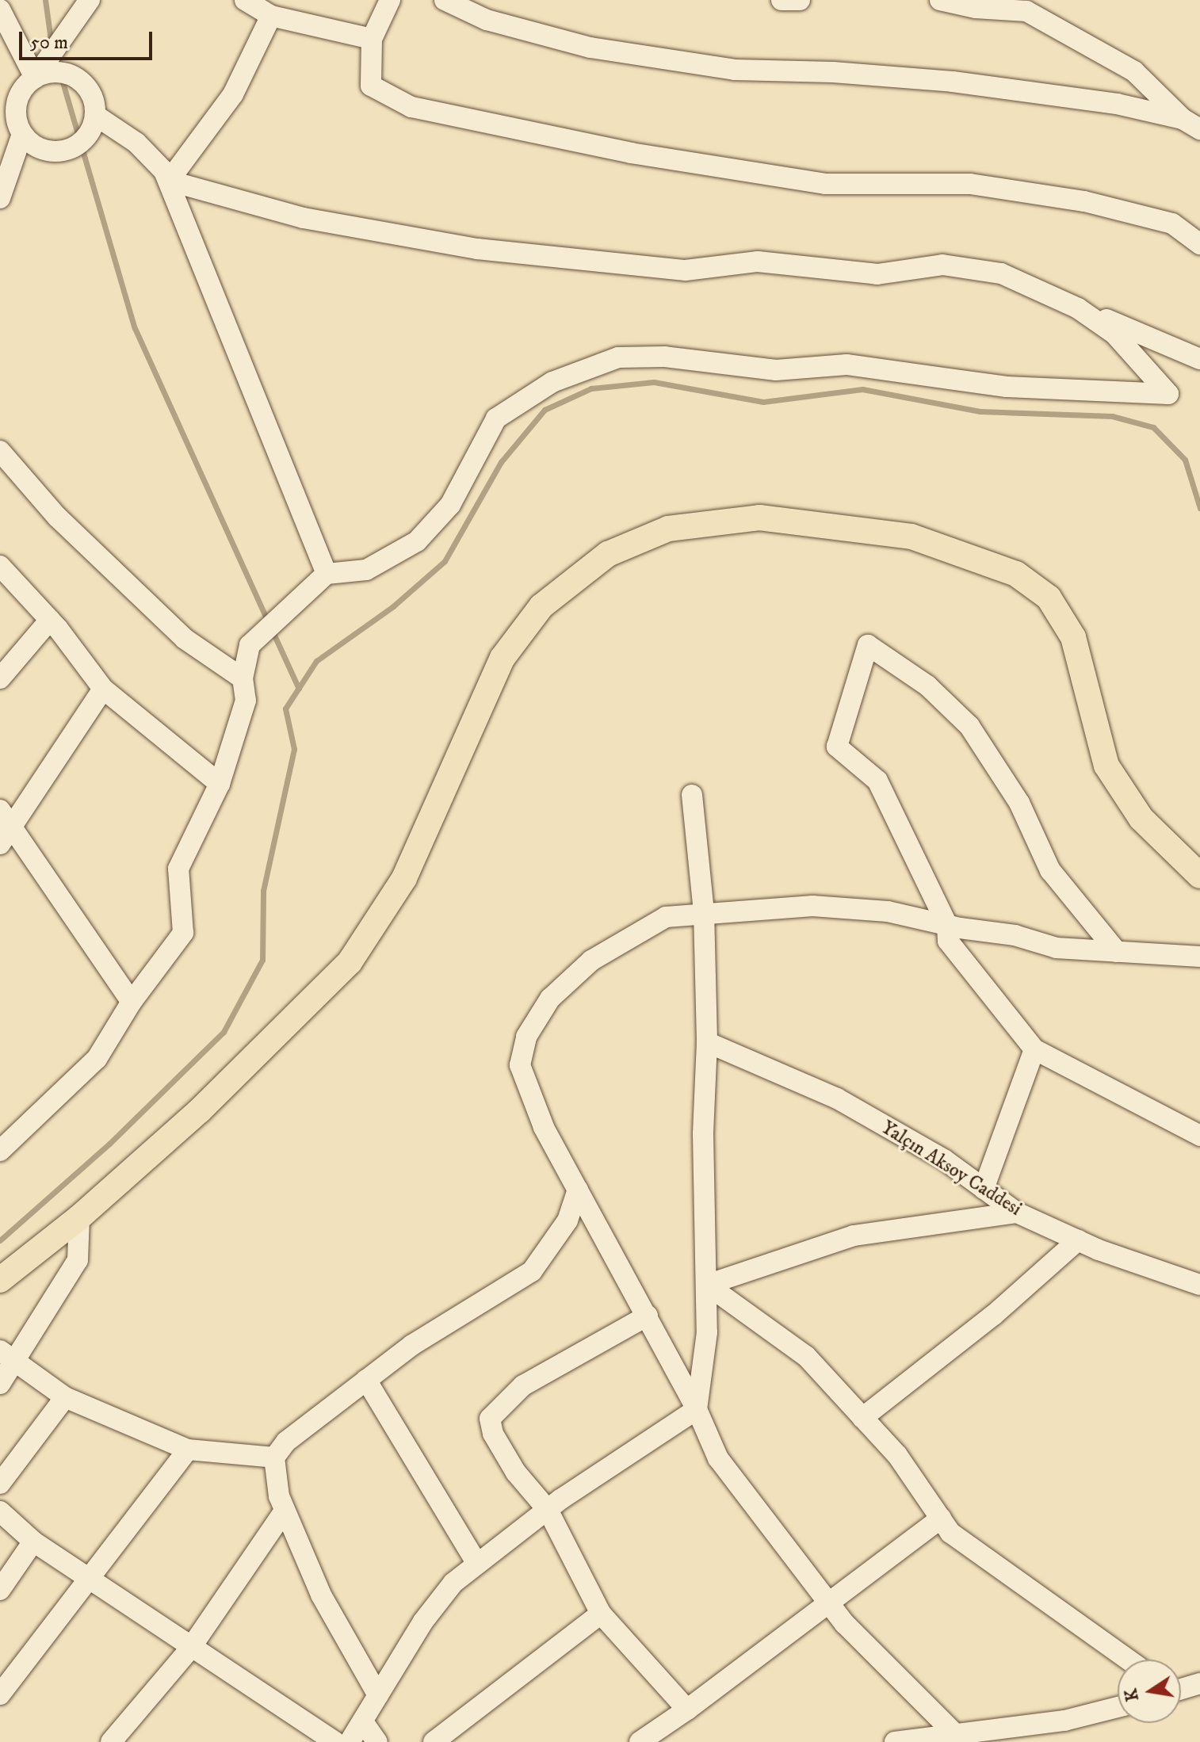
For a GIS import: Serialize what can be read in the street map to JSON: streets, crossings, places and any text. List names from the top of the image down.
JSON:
{
  "streets": {
    "street": ["Yalçın Aksoy Caddesi"]
  },
  "scale_bar": "50 m",
  "north": "left"
}
